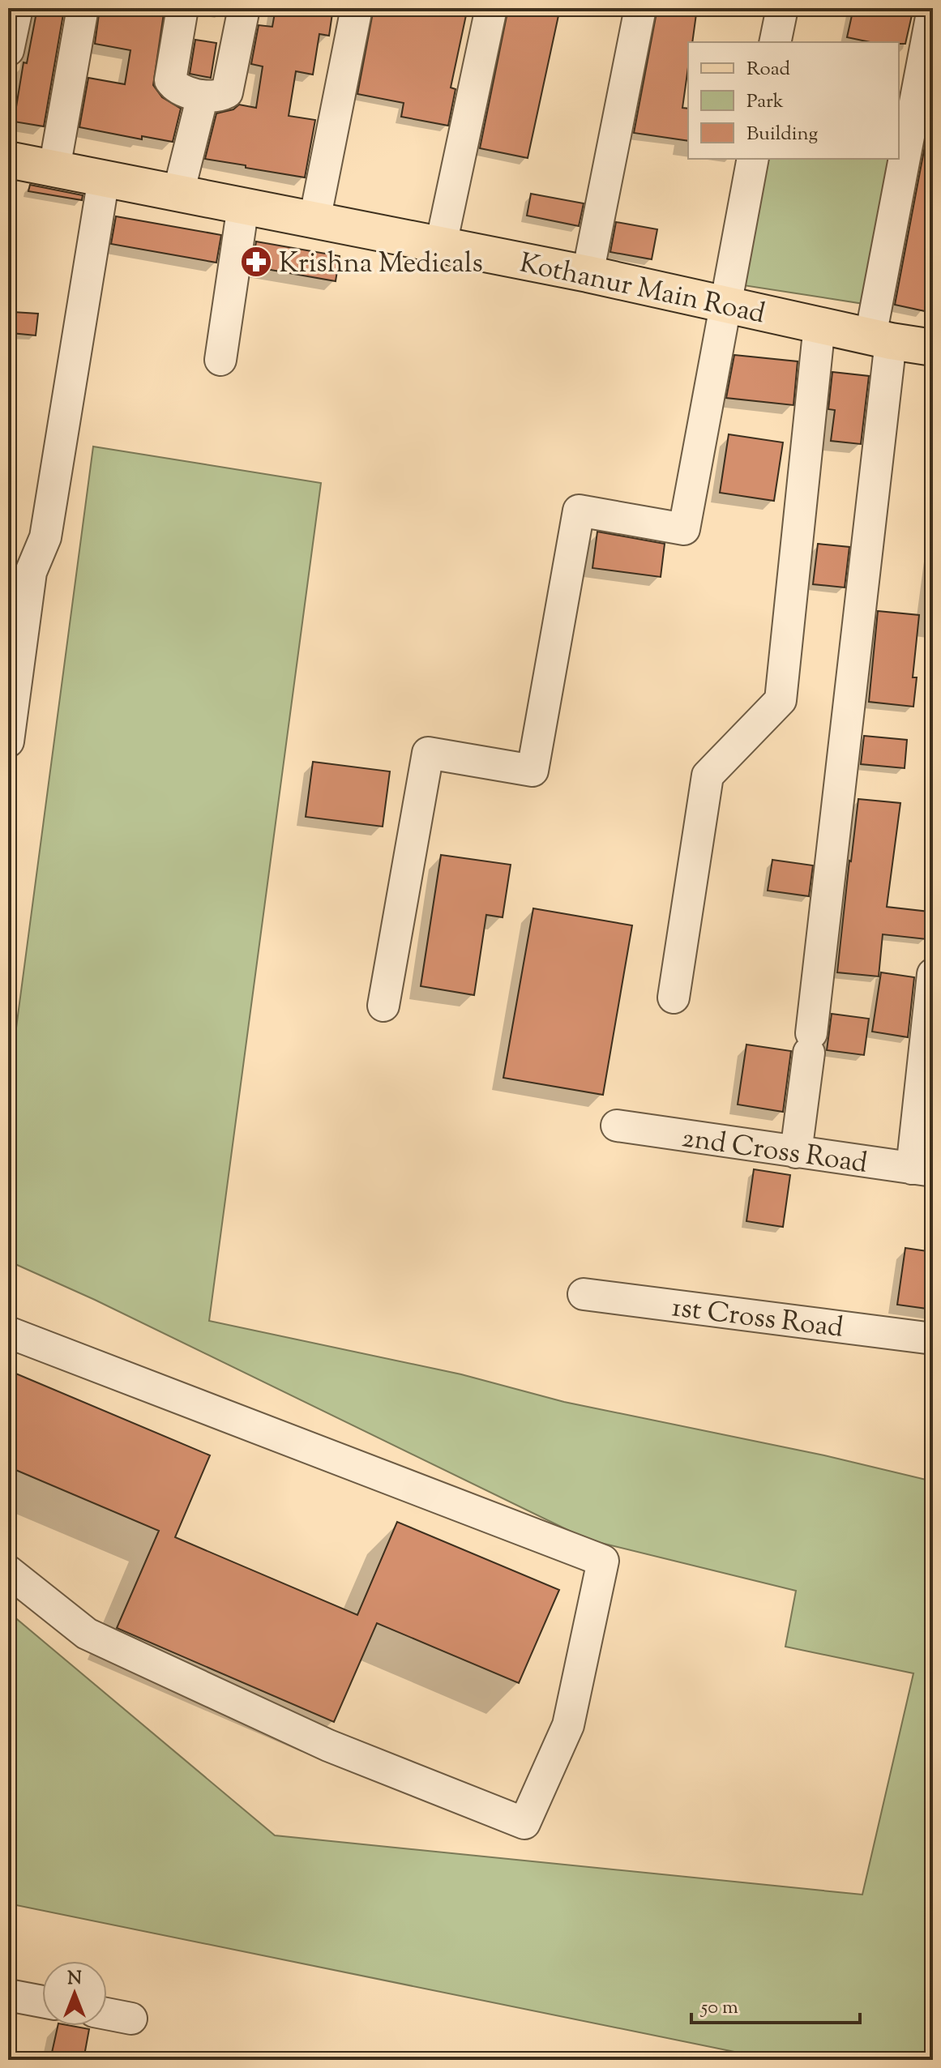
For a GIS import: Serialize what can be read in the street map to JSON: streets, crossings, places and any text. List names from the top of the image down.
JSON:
{
  "streets": {
    "main road": ["Kothanur Main Road"],
    "street": ["2nd Cross Road", "1st Cross Road"]
  },
  "places": {
    "pharmacy": ["Krishna Medicals"]
  },
  "legend": ["Road", "Park", "Building"],
  "scale_bar": "50 m",
  "north": "top"
}
